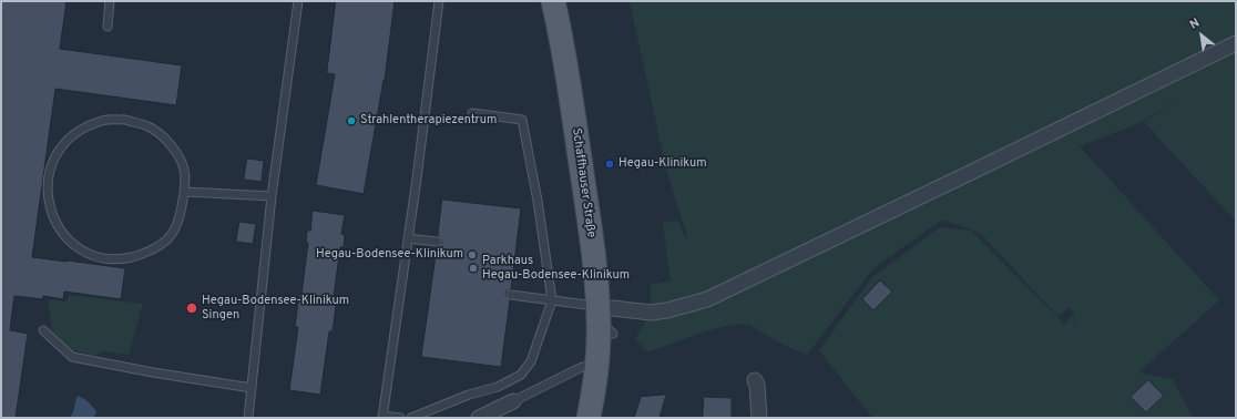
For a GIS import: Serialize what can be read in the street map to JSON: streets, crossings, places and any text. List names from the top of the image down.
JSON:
{
  "streets": {
    "main road": ["Schaffhauser Straße"]
  },
  "places": [
    "Strahlentherapiezentrum",
    "Hegau-Klinikum",
    "Hegau-Bodensee-Klinikum",
    "Parkhaus Hegau-Bodensee-Klinikum",
    "Hegau-Bodensee-Klinikum Singen"
  ],
  "north": "top left"
}
